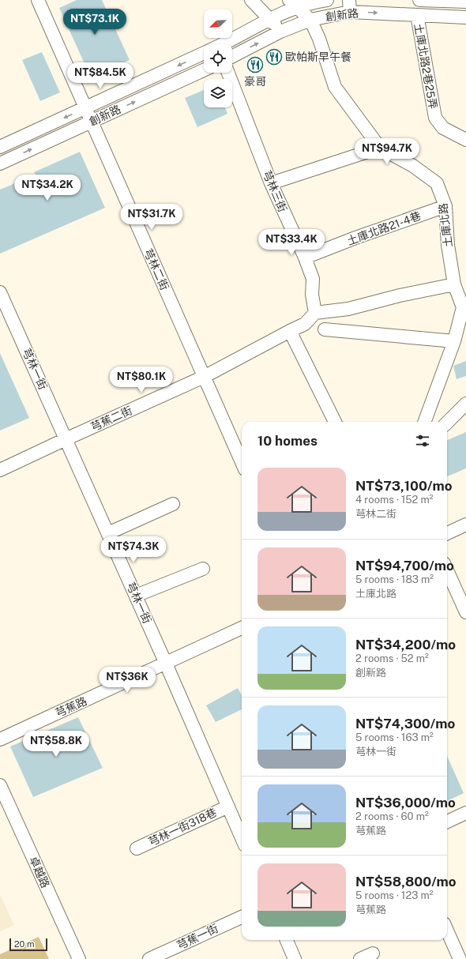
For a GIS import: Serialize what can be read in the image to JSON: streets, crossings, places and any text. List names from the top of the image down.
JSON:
{
  "streets": {
    "street": [
      "創新路",
      "土庫北路2巷25弄",
      "芎林三街",
      "土庫北路",
      "土庫北路21-4巷",
      "芎林二街",
      "芎林一街",
      "芎蕉二街",
      "芎蕉路",
      "芎林一街318巷",
      "卓越路",
      "芎蕉一街"
    ]
  },
  "crossings": [
    ["創新路", "土庫北路2巷25弄"],
    ["創新路", "土庫北路"],
    ["創新路", "芎林二街"],
    ["芎林三街", "土庫北路21-4巷"],
    ["土庫北路", "土庫北路21-4巷"],
    ["芎林二街", "芎蕉二街"],
    ["芎林一街", "芎蕉二街"],
    ["芎林一街", "芎蕉路"],
    ["芎林一街", "芎林一街318巷"]
  ],
  "places": {
    "restaurant": ["歐帕斯早午餐", "豪哥"]
  },
  "scale_bar": "20 m",
  "north": "bottom left",
  "page": {
    "price": [
      "NT$73.1K",
      "NT$84.5K",
      "NT$94.7K",
      "NT$34.2K",
      "NT$31.7K",
      "NT$33.4K",
      "NT$80.1K",
      "NT$74.3K",
      "NT$36K",
      "NT$58.8K"
    ],
    "heading": "10 homes",
    "list": [
      {
        "name": "NT$73,100/mo",
        "note": "4 rooms · 152 m² · 芎林二街"
      },
      {
        "name": "NT$94,700/mo",
        "note": "5 rooms · 183 m² · 土庫北路"
      },
      {
        "name": "NT$34,200/mo",
        "note": "2 rooms · 52 m² · 創新路"
      },
      {
        "name": "NT$74,300/mo",
        "note": "5 rooms · 163 m² · 芎林一街"
      },
      {
        "name": "NT$36,000/mo",
        "note": "2 rooms · 60 m² · 芎蕉路"
      },
      {
        "name": "NT$58,800/mo",
        "note": "5 rooms · 123 m² · 芎蕉路"
      }
    ],
    "scale": "20 m"
  }
}
